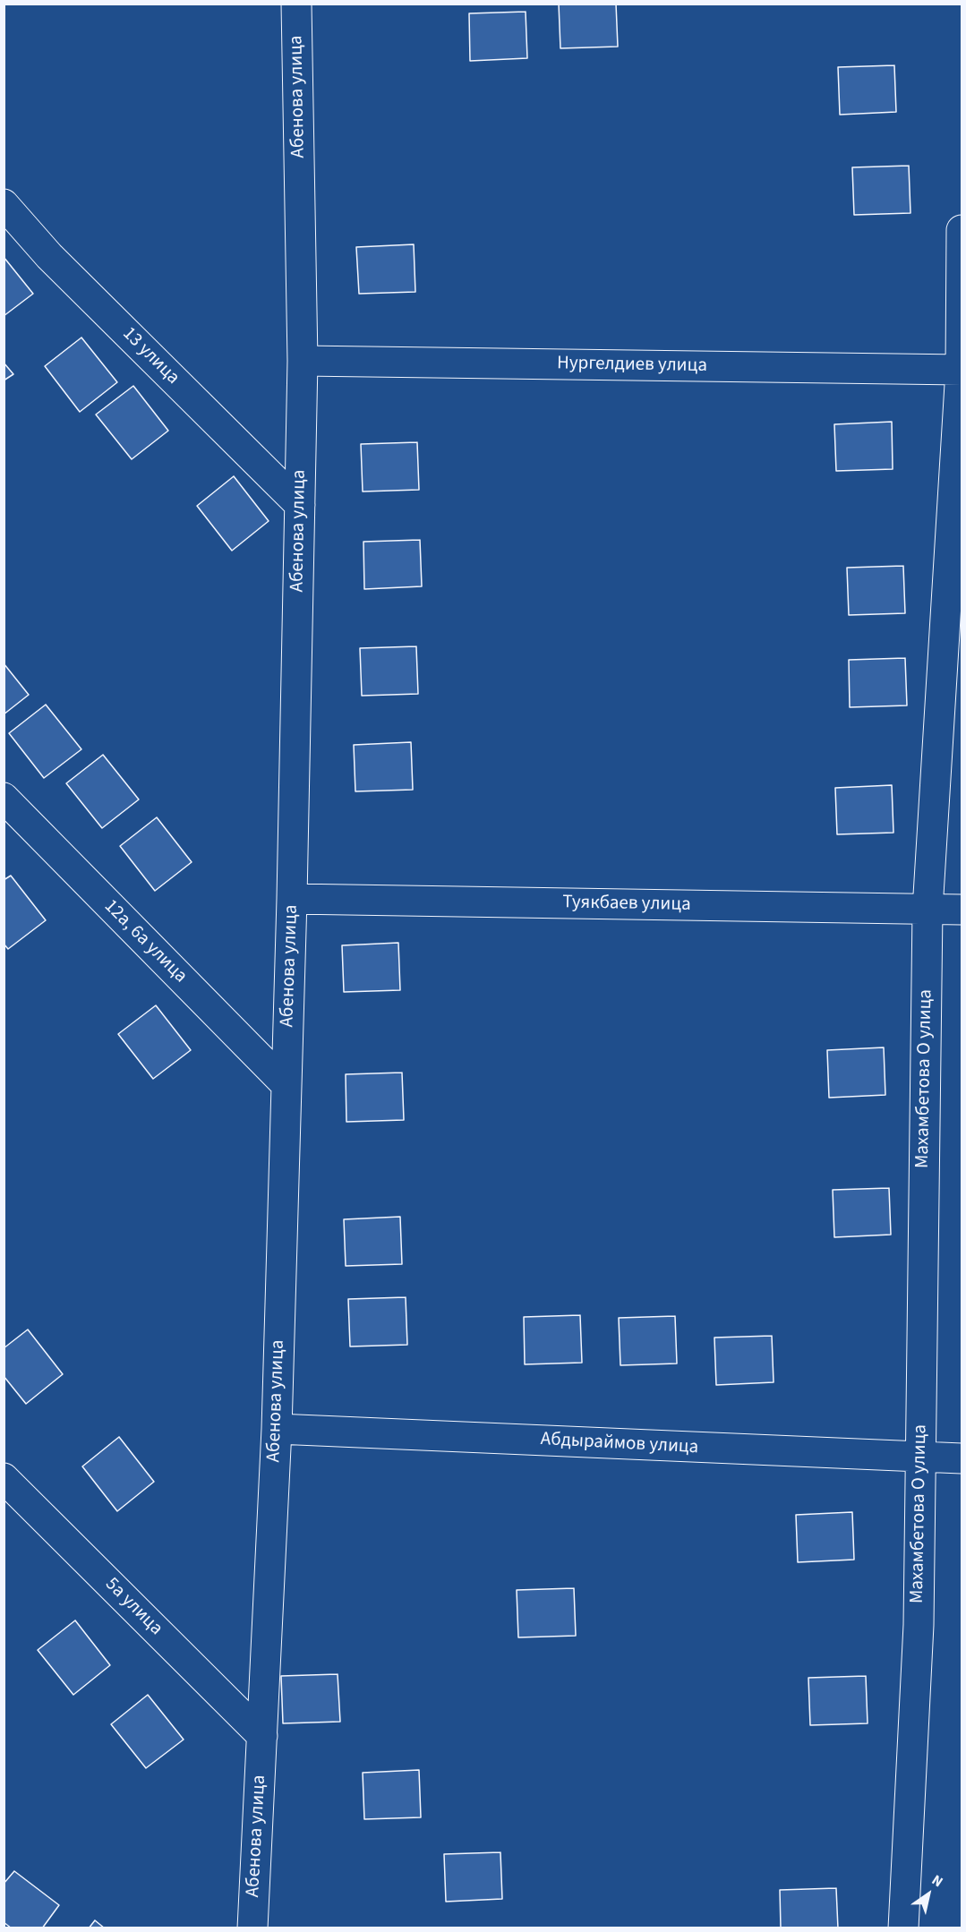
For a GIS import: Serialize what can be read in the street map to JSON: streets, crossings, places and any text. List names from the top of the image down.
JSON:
{
  "streets": {
    "street": [
      "Абенова улица",
      "13 улица",
      "Нургелдиев улица",
      "Туякбаев улица",
      "12а, 6а улица",
      "Махамбетова О улица",
      "Абдыраймов улица",
      "5а улица"
    ]
  },
  "crossings": [
    ["Абенова улица", "13 улица"],
    ["Абенова улица", "Нургелдиев улица"],
    ["Абенова улица", "Туякбаев улица"],
    ["Абенова улица", "12а, 6а улица"],
    ["Абенова улица", "Абдыраймов улица"],
    ["Абенова улица", "5а улица"],
    ["Нургелдиев улица", "Махамбетова О улица"],
    ["Туякбаев улица", "Махамбетова О улица"],
    ["Махамбетова О улица", "Абдыраймов улица"]
  ],
  "north": "top right"
}
